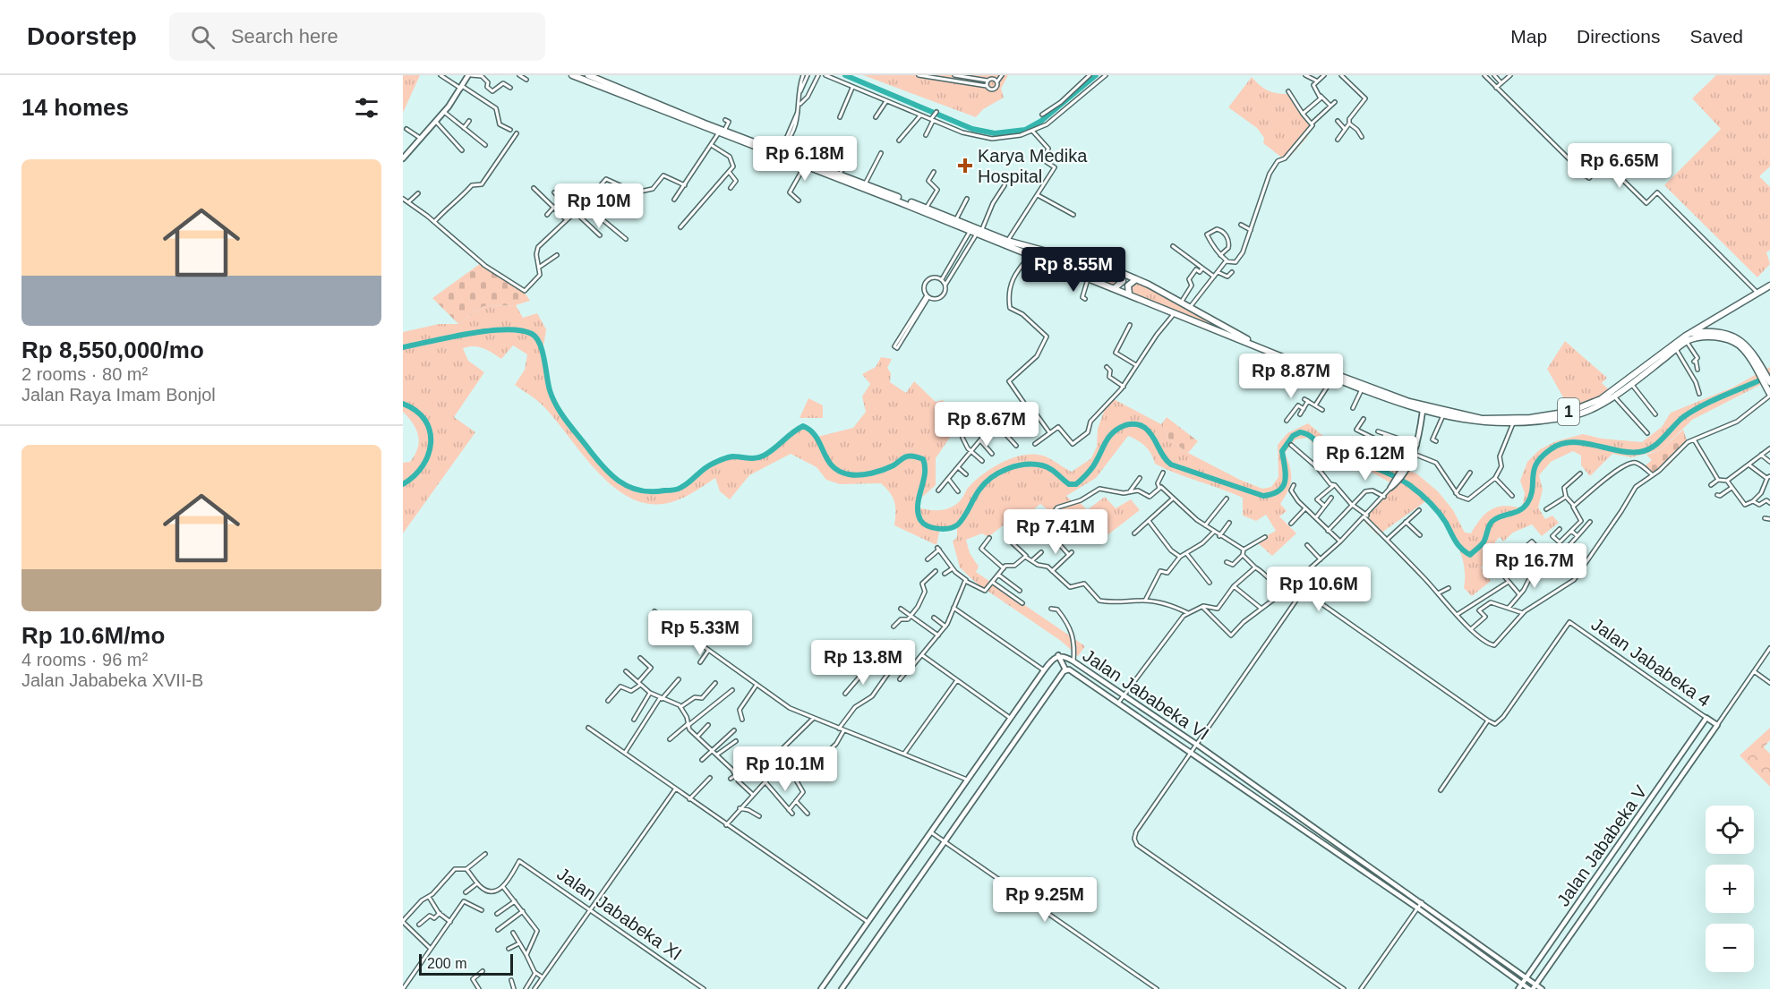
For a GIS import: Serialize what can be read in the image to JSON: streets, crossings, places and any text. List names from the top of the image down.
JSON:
{
  "streets": {
    "highway": ["1"],
    "street": [
      "Jalan Jababeka 4",
      "Jalan Jababeka VI",
      "Jalan Jababeka V",
      "Jalan Jababeka XI"
    ]
  },
  "crossings": [
    ["Jalan Jababeka 4", "Jalan Jababeka V"],
    ["Jalan Jababeka VI", "Jalan Jababeka V"]
  ],
  "places": {
    "health": ["Karya Medika Hospital"]
  },
  "scale_bar": "200 m",
  "page": {
    "header": "Doorstep",
    "search": "Search here",
    "nav": ["Map", "Directions", "Saved"],
    "heading": "14 homes",
    "price": [
      "Rp 6.18M",
      "Rp 6.65M",
      "Rp 10M",
      "Rp 8.55M",
      "Rp 8.87M",
      "Rp 8.67M",
      "Rp 6.12M",
      "Rp 7.41M",
      "Rp 16.7M",
      "Rp 10.6M",
      "Rp 5.33M",
      "Rp 13.8M",
      "Rp 10.1M",
      "Rp 9.25M"
    ],
    "list": [
      {
        "name": "Rp 8,550,000/mo",
        "note": "2 rooms · 80 m² · Jalan Raya Imam Bonjol"
      },
      {
        "name": "Rp 10.6M/mo",
        "note": "4 rooms · 96 m² · Jalan Jababeka XVII-B"
      }
    ],
    "map_buttons": ["+", "−"],
    "scale": "200 m"
  }
}
